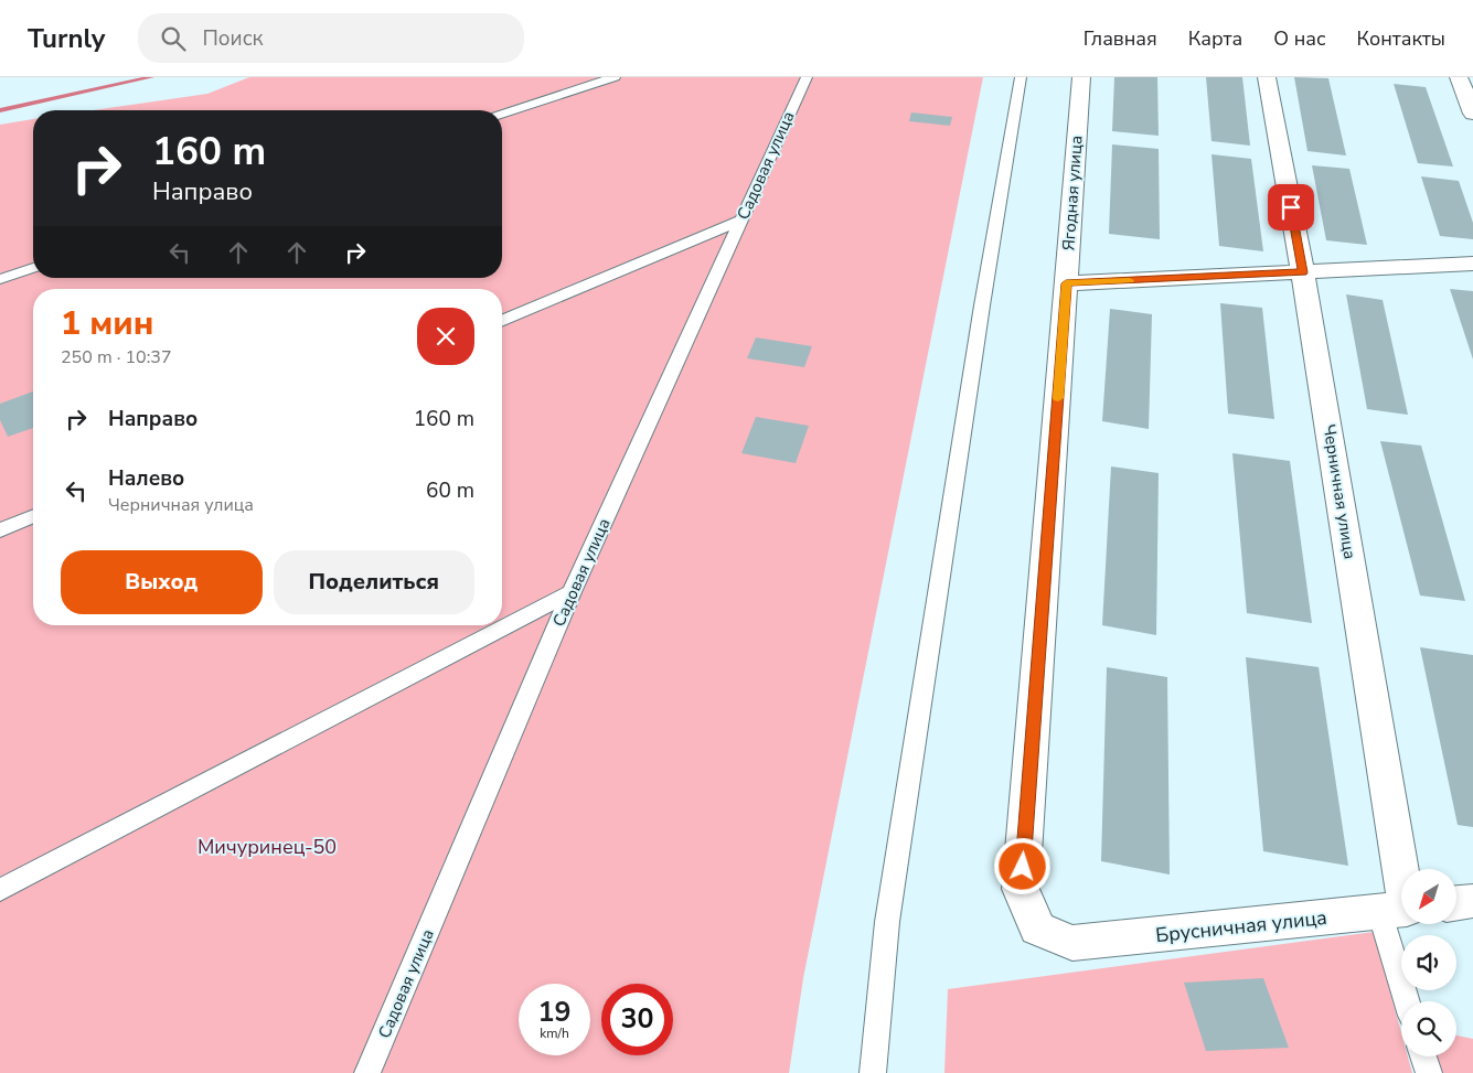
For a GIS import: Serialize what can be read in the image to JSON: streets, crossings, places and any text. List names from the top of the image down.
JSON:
{
  "streets": {
    "street": ["Ягодная улица", "Черничная улица", "Брусничная улица"],
    "lane": ["Садовая улица"]
  },
  "crossings": [
    ["Ягодная улица", "Брусничная улица"],
    ["Черничная улица", "Брусничная улица"]
  ],
  "parks": ["Мичуринец-50"],
  "north": "bottom left",
  "page": {
    "header": "Turnly",
    "search": "Поиск",
    "nav": [
      "Главная",
      "Карта",
      "О нас",
      "Контакты"
    ],
    "turn": ["160 m", "Направо"],
    "heading": ["1 мин", "250 m · 10:37"],
    "list": [
      {
        "name": "Направо",
        "value": "160 m"
      },
      {
        "name": "Налево",
        "note": "Черничная улица",
        "value": "60 m"
      }
    ],
    "buttons": ["Выход", "Поделиться"],
    "speed": "19 km/h",
    "limit": "30"
  }
}
